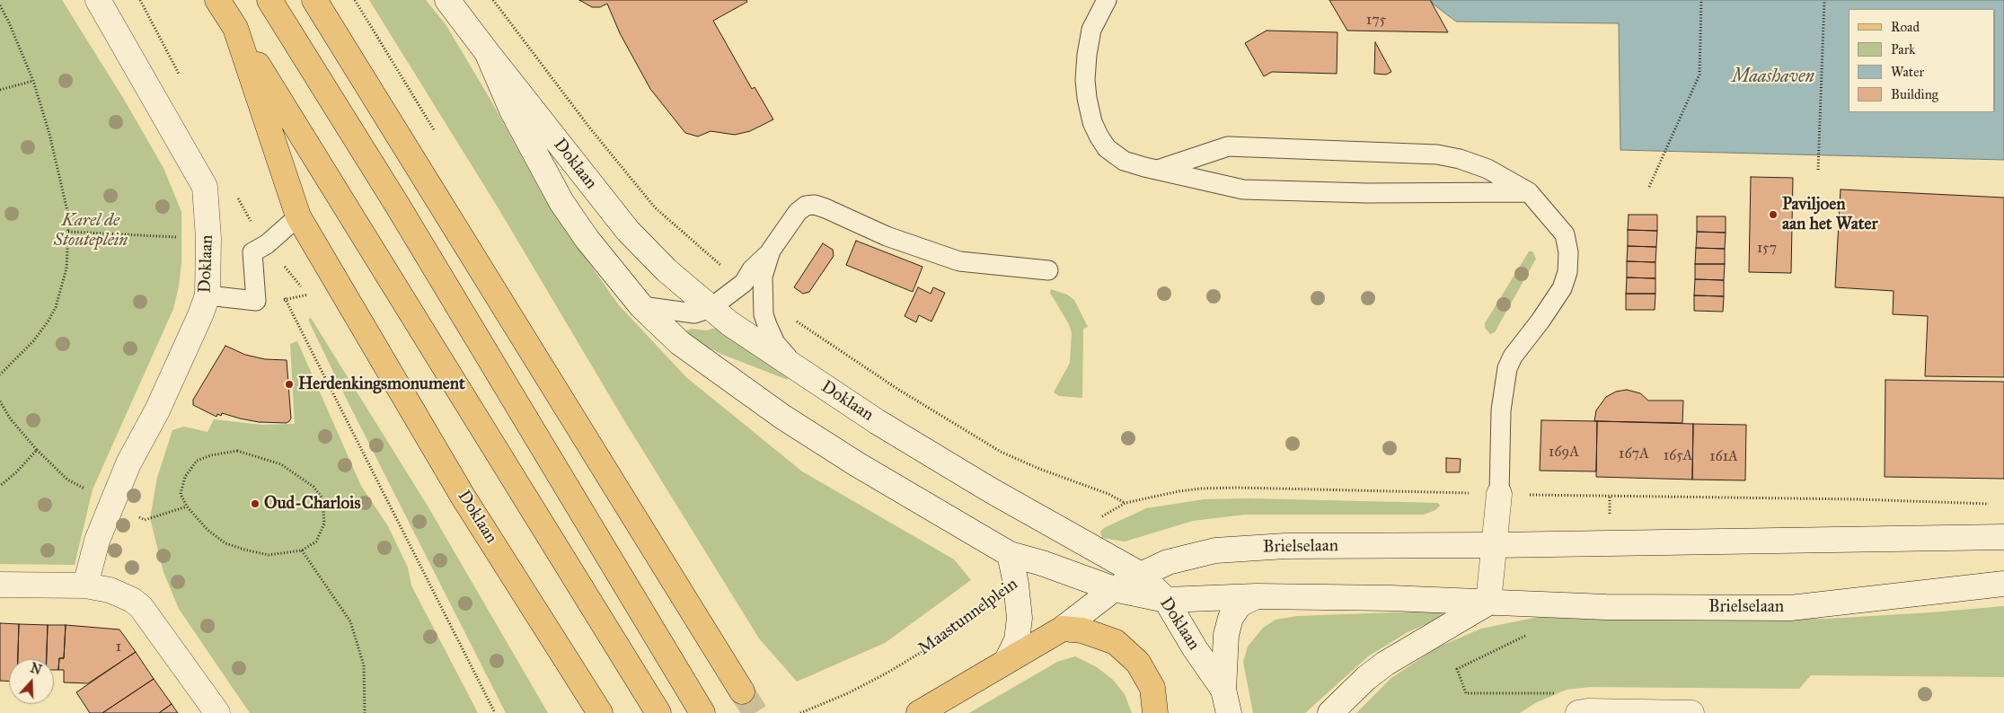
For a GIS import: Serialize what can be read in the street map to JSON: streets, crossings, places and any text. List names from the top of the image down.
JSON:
{
  "streets": {
    "main road": ["Doklaan", "Brielselaan"],
    "path": ["Maastunnelplein"]
  },
  "crossings": [
    ["Doklaan", "Brielselaan"]
  ],
  "water": ["Maashaven"],
  "parks": ["Karel de Stouteplein"],
  "places": ["Paviljoen aan het Water", "Herdenkingsmonument", "Oud-Charlois"],
  "house_numbers": [
    "175",
    "157",
    "169A",
    "167A",
    "165A",
    "161A",
    "1"
  ],
  "legend": [
    "Road",
    "Park",
    "Water",
    "Building"
  ],
  "north": "top"
}
